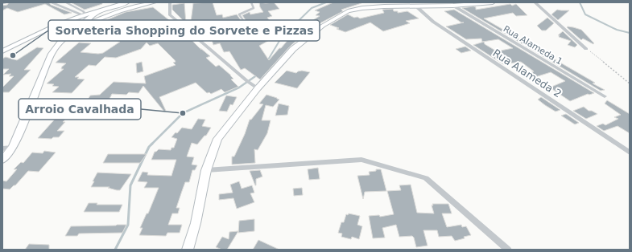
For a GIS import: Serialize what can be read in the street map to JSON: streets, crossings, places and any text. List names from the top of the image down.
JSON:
{
  "streets": {
    "street": ["Rua Alameda 1", "Rua Alameda 2"]
  },
  "places": ["Sorveteria Shopping do Sorvete e Pizzas", "Arroio Cavalhada"]
}
